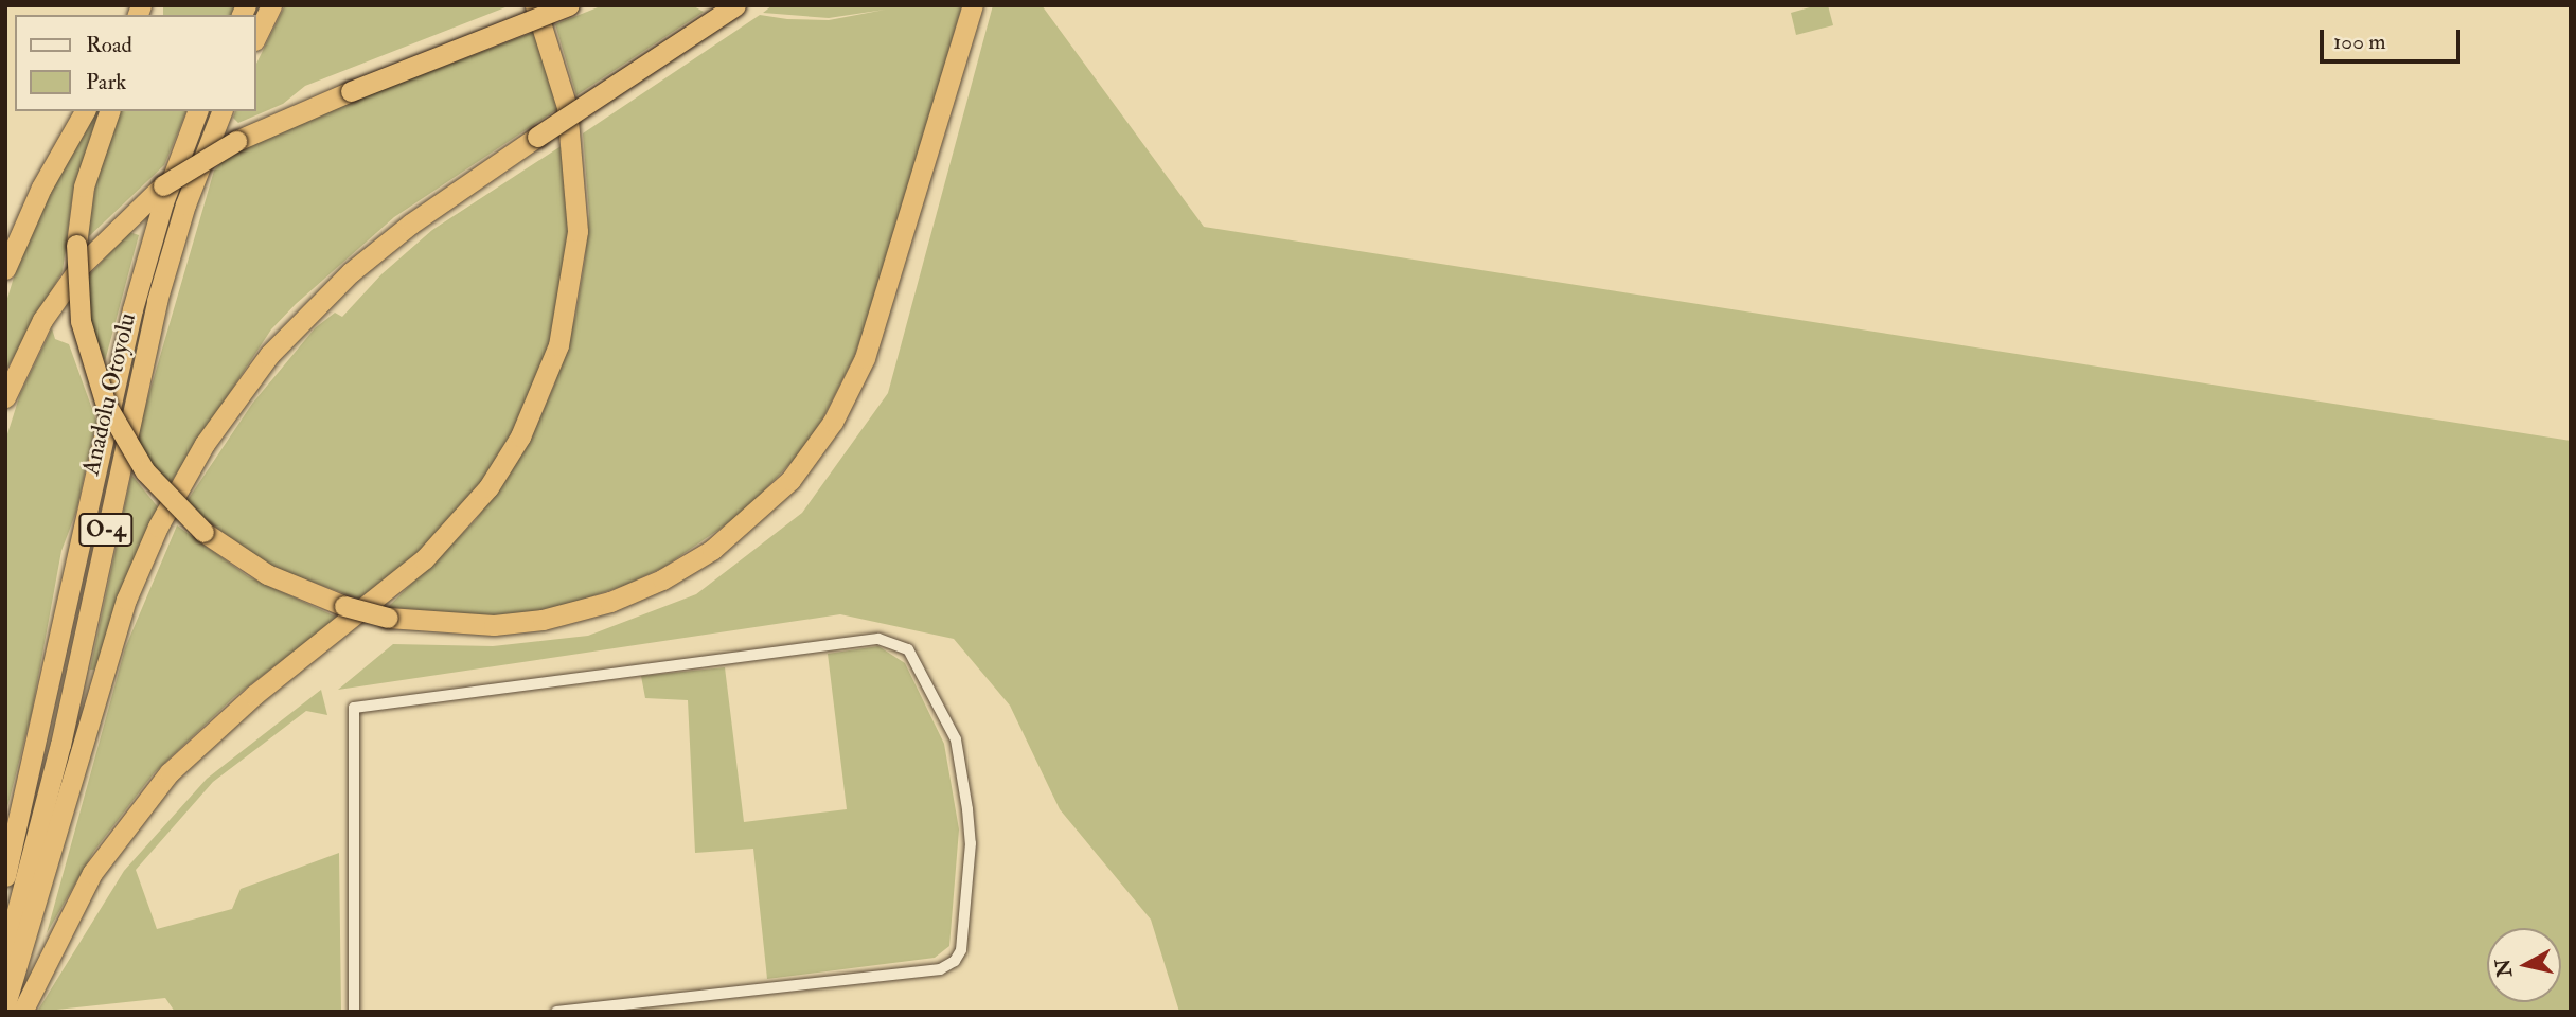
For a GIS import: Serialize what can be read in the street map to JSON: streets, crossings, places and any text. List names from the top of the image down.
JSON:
{
  "streets": {
    "highway": ["Anadolu Otoyolu", "O-4"]
  },
  "legend": ["Road", "Park"],
  "scale_bar": "100 m",
  "north": "left"
}
